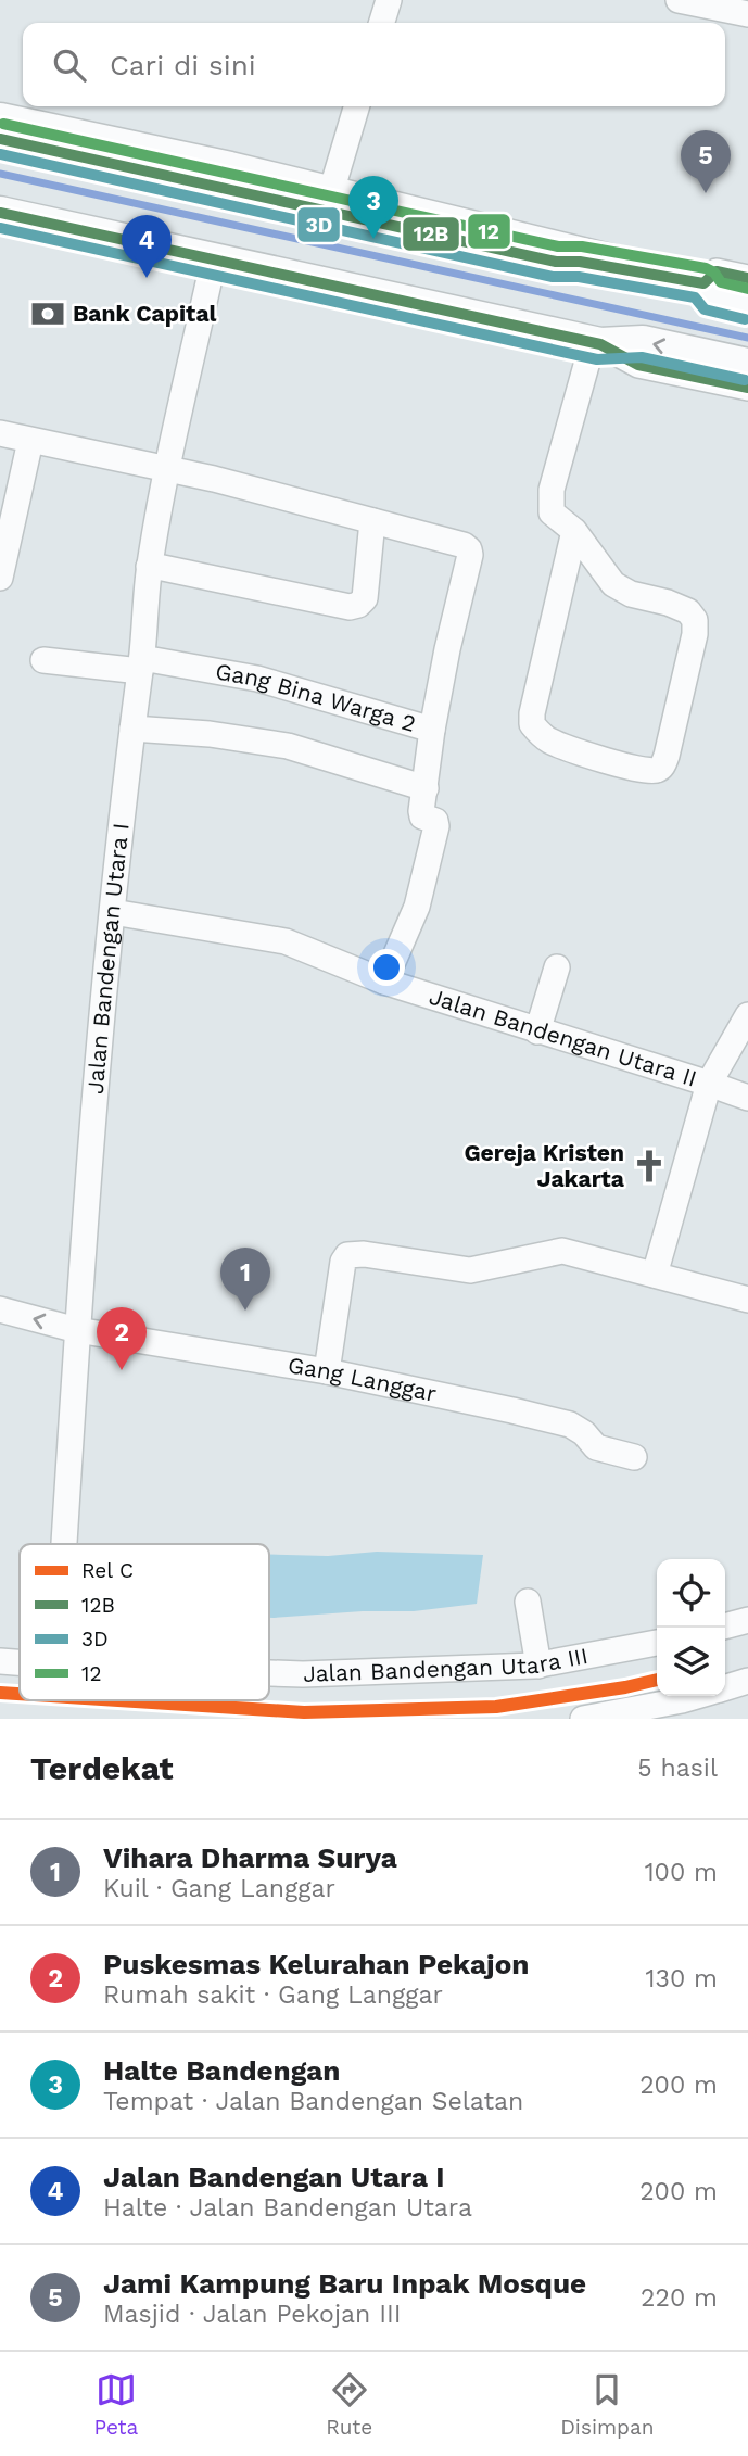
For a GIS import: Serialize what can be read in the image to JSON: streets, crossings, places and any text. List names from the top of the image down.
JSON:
{
  "streets": {
    "street": [
      "Gang Bina Warga 2",
      "Jalan Bandengan Utara I",
      "Jalan Bandengan Utara II",
      "Gang Langgar",
      "Jalan Bandengan Utara III"
    ]
  },
  "crossings": [
    ["Gang Bina Warga 2", "Jalan Bandengan Utara I"],
    ["Jalan Bandengan Utara I", "Jalan Bandengan Utara II"],
    ["Jalan Bandengan Utara I", "Gang Langgar"]
  ],
  "places": {
    "bank": ["Bank Capital"],
    "church": ["Gereja Kristen Jakarta"]
  },
  "lines": [
    "transit line 12",
    "transit line 12B",
    "transit line 3D",
    "rail line C"
  ],
  "legend": [
    "Rel C",
    "12B",
    "3D",
    "12"
  ],
  "page": {
    "search": "Cari di sini",
    "pins": [
      "5",
      "3",
      "4",
      "1",
      "2"
    ],
    "heading": ["Terdekat", "5 hasil"],
    "list": [
      {
        "mark": "1",
        "name": "Vihara Dharma Surya",
        "note": "Kuil · Gang Langgar",
        "value": "100 m"
      },
      {
        "mark": "2",
        "name": "Puskesmas Kelurahan Pekajon",
        "note": "Rumah sakit · Gang Langgar",
        "value": "130 m"
      },
      {
        "mark": "3",
        "name": "Halte Bandengan",
        "note": "Tempat · Jalan Bandengan Selatan",
        "value": "200 m"
      },
      {
        "mark": "4",
        "name": "Jalan Bandengan Utara I",
        "note": "Halte · Jalan Bandengan Utara",
        "value": "200 m"
      },
      {
        "mark": "5",
        "name": "Jami Kampung Baru Inpak Mosque",
        "note": "Masjid · Jalan Pekojan III",
        "value": "220 m"
      }
    ],
    "nav": ["Peta", "Rute", "Disimpan"]
  }
}
